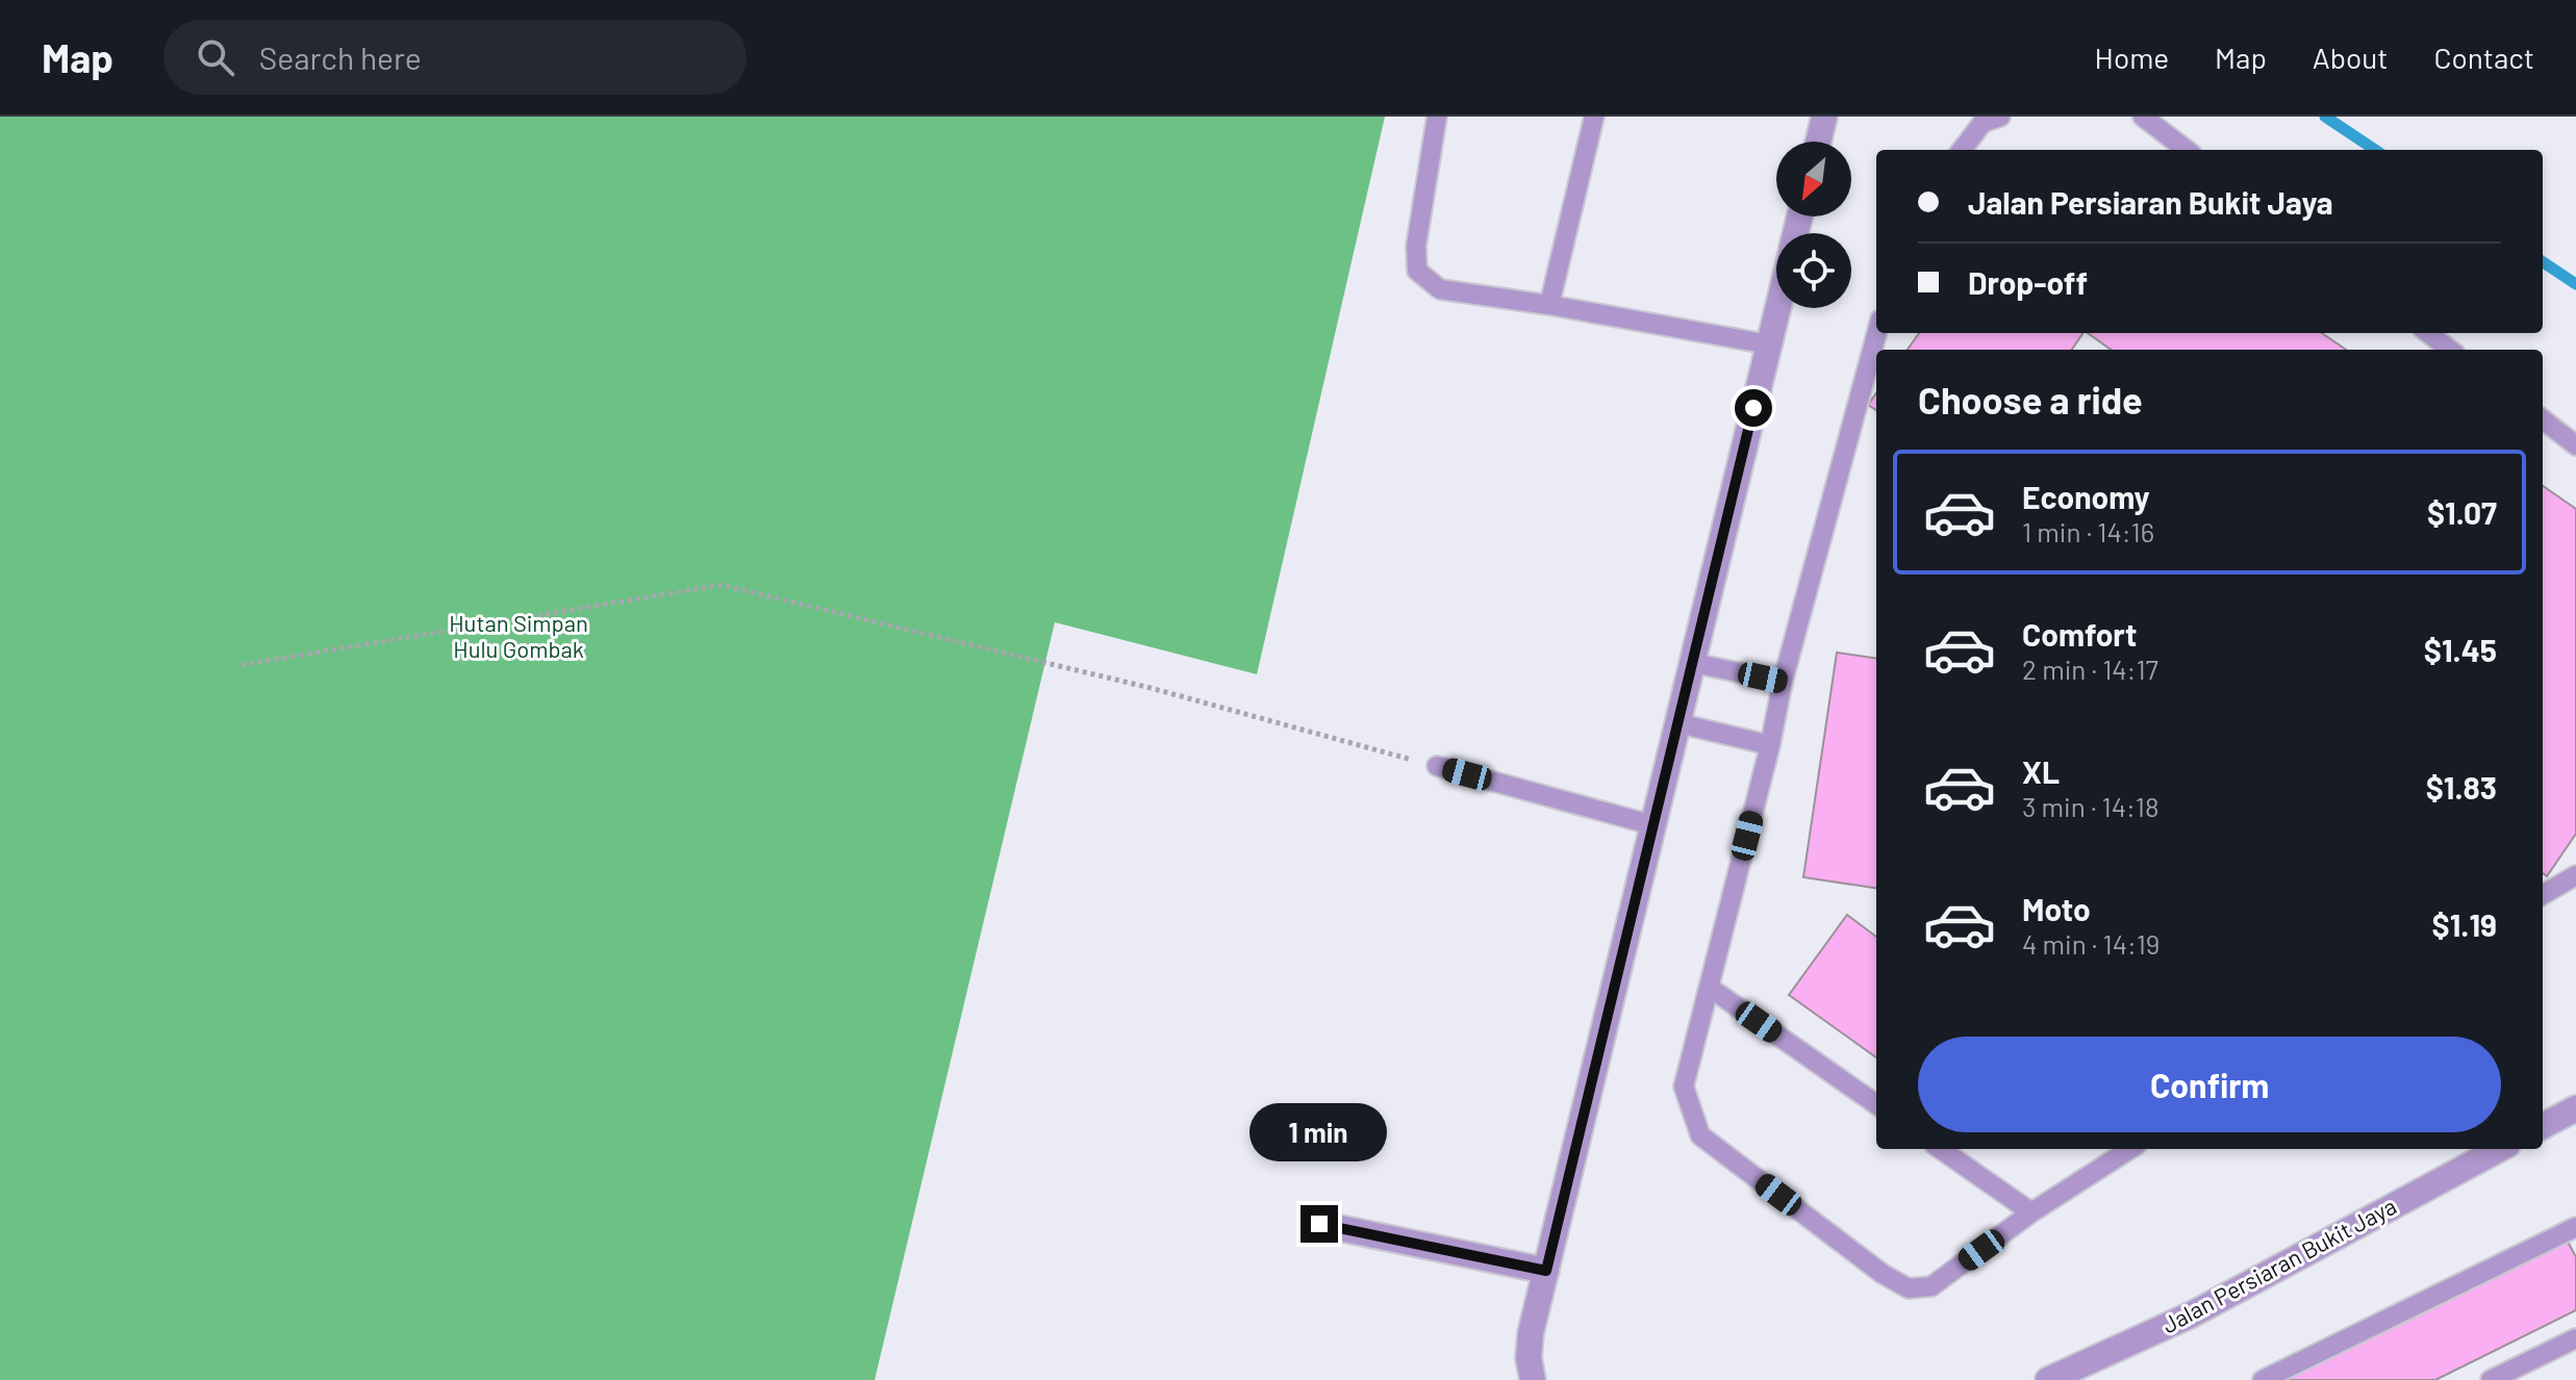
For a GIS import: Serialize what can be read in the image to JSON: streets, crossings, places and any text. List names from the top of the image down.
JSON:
{
  "streets": {
    "street": ["Jalan Persiaran Bukit Jaya"]
  },
  "parks": ["Hutan Simpan Hulu Gombak"],
  "north": "bottom left",
  "page": {
    "header": "Map",
    "search": "Search here",
    "nav": [
      "Home",
      "Map",
      "About",
      "Contact"
    ],
    "banner": ["Jalan Persiaran Bukit Jaya", "Drop-off"],
    "heading": "Choose a ride",
    "list": [
      {
        "name": "Economy",
        "note": "1 min · 14:16",
        "value": "$1.07"
      },
      {
        "name": "Comfort",
        "note": "2 min · 14:17",
        "value": "$1.45"
      },
      {
        "name": "XL",
        "note": "3 min · 14:18",
        "value": "$1.83"
      },
      {
        "name": "Moto",
        "note": "4 min · 14:19",
        "value": "$1.19"
      }
    ],
    "buttons": "Confirm",
    "bubble": "1 min"
  }
}
